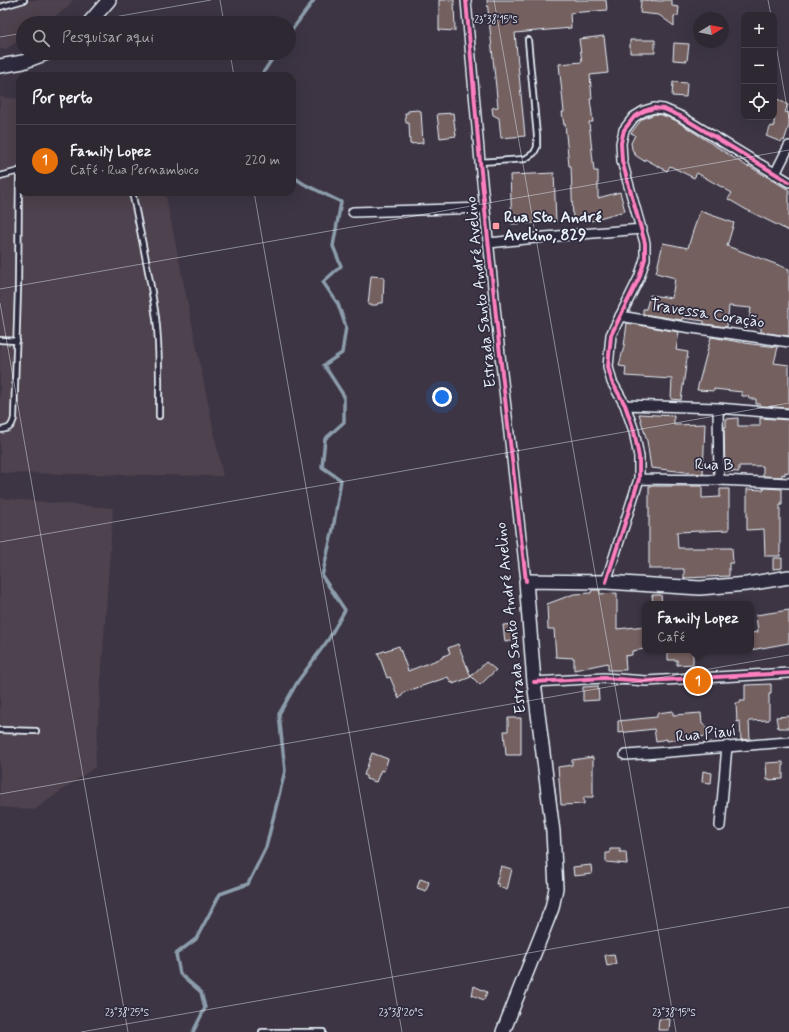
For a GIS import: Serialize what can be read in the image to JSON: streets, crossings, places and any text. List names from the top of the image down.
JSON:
{
  "streets": {
    "main road": ["Estrada Santo André Avelino"],
    "street": ["Travessa Coração", "Rua B", "Rua Piauí"]
  },
  "places": {
    "transit": ["Rua Sto. André Avelino, 829"]
  },
  "north": "right",
  "page": {
    "map_buttons": ["+", "−"],
    "search": "Pesquisar aqui",
    "heading": "Por perto",
    "list": [
      {
        "mark": "1",
        "name": "Family Lopez",
        "note": "Café · Rua Pernambuco",
        "value": "220 m"
      }
    ],
    "popup": ["Family Lopez", "Café"],
    "pins": "1"
  },
  "coordinates": ["23°38'15\"S", "23°38'25\"S", "23°38'20\"S"]
}
